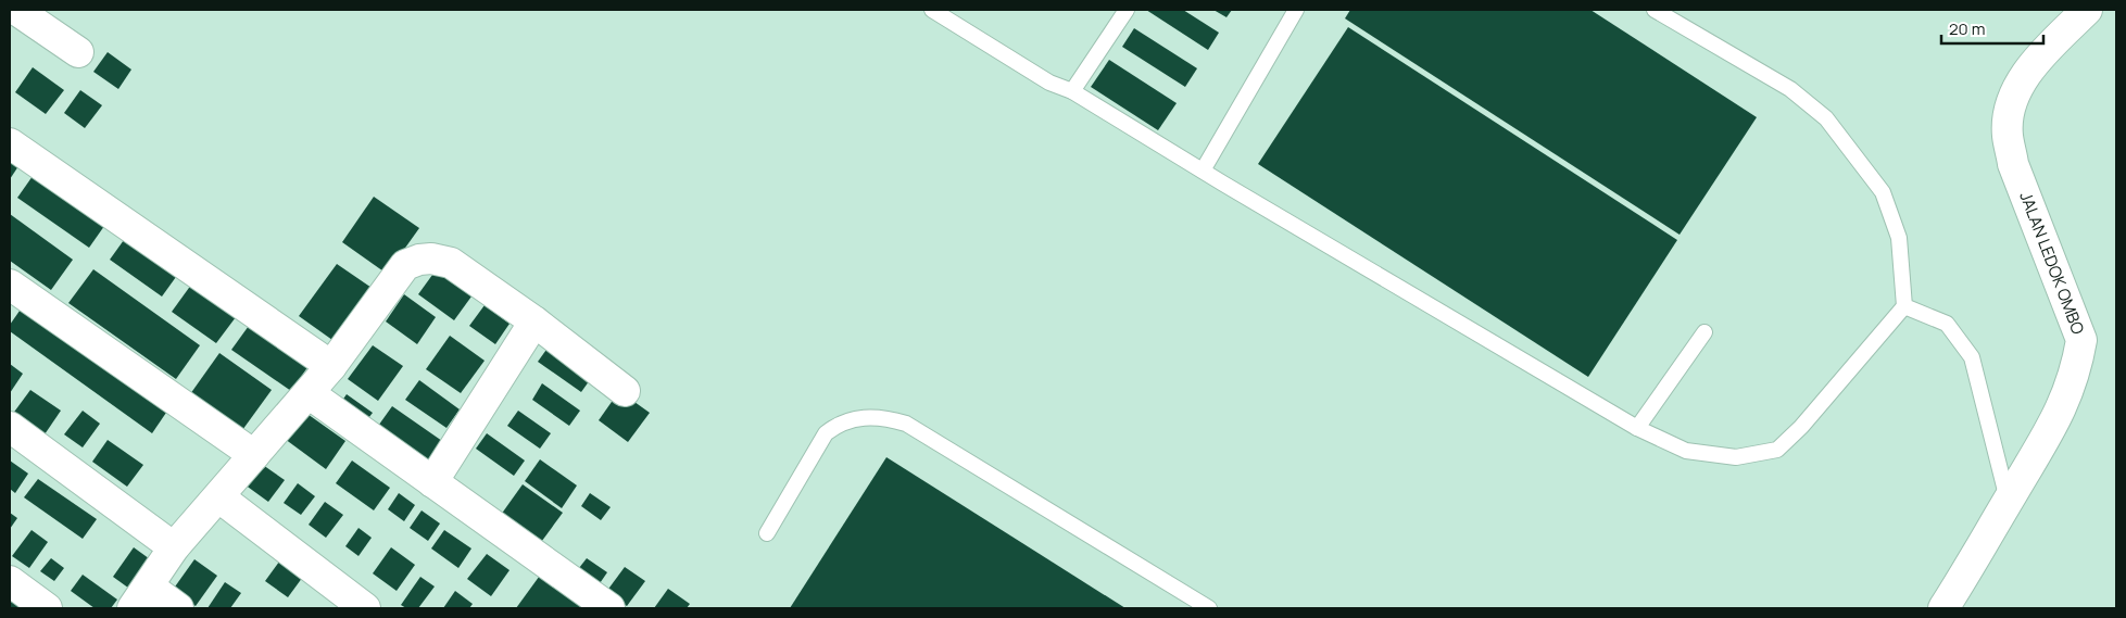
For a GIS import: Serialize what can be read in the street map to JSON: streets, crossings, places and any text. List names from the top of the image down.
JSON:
{
  "streets": {
    "street": ["JALAN LEDOK OMBO"]
  },
  "scale_bar": "20 m"
}
